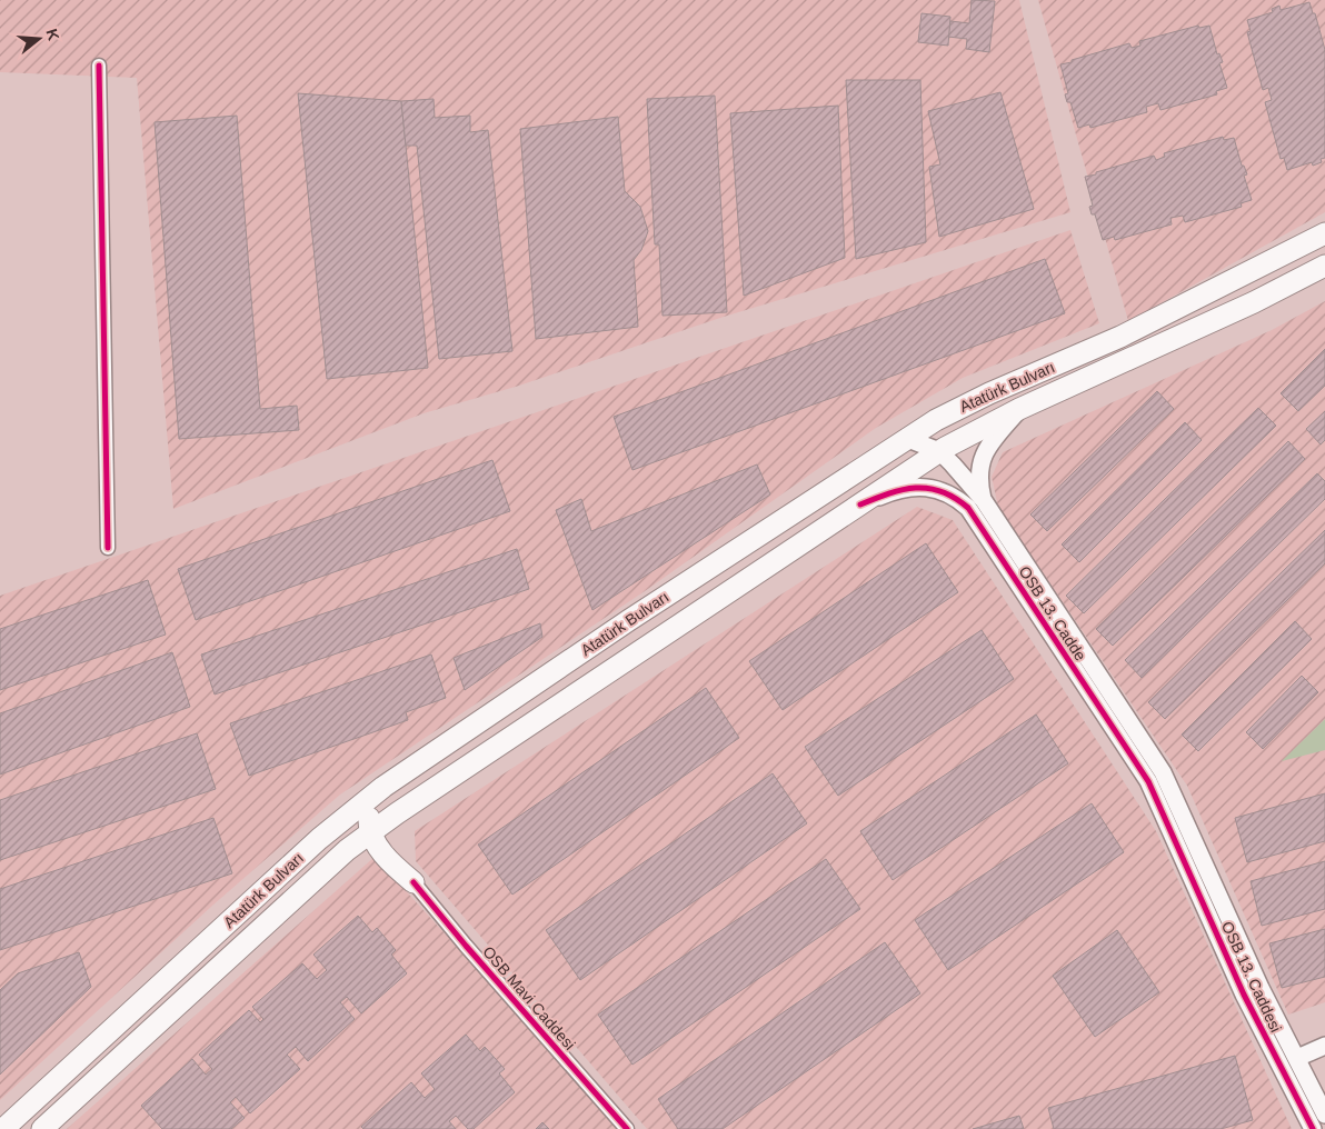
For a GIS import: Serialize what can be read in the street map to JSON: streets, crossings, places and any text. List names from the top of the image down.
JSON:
{
  "streets": {
    "main road": ["Atatürk Bulvarı"],
    "street": ["OSB 13. Cadde", "OSB 13. Caddesi", "OSB Mavi Caddesi"]
  },
  "crossings": [
    ["Atatürk Bulvarı", "OSB 13. Cadde"],
    ["Atatürk Bulvarı", "OSB 13. Caddesi"],
    ["OSB 13. Cadde", "OSB 13. Caddesi"]
  ],
  "north": "right"
}
